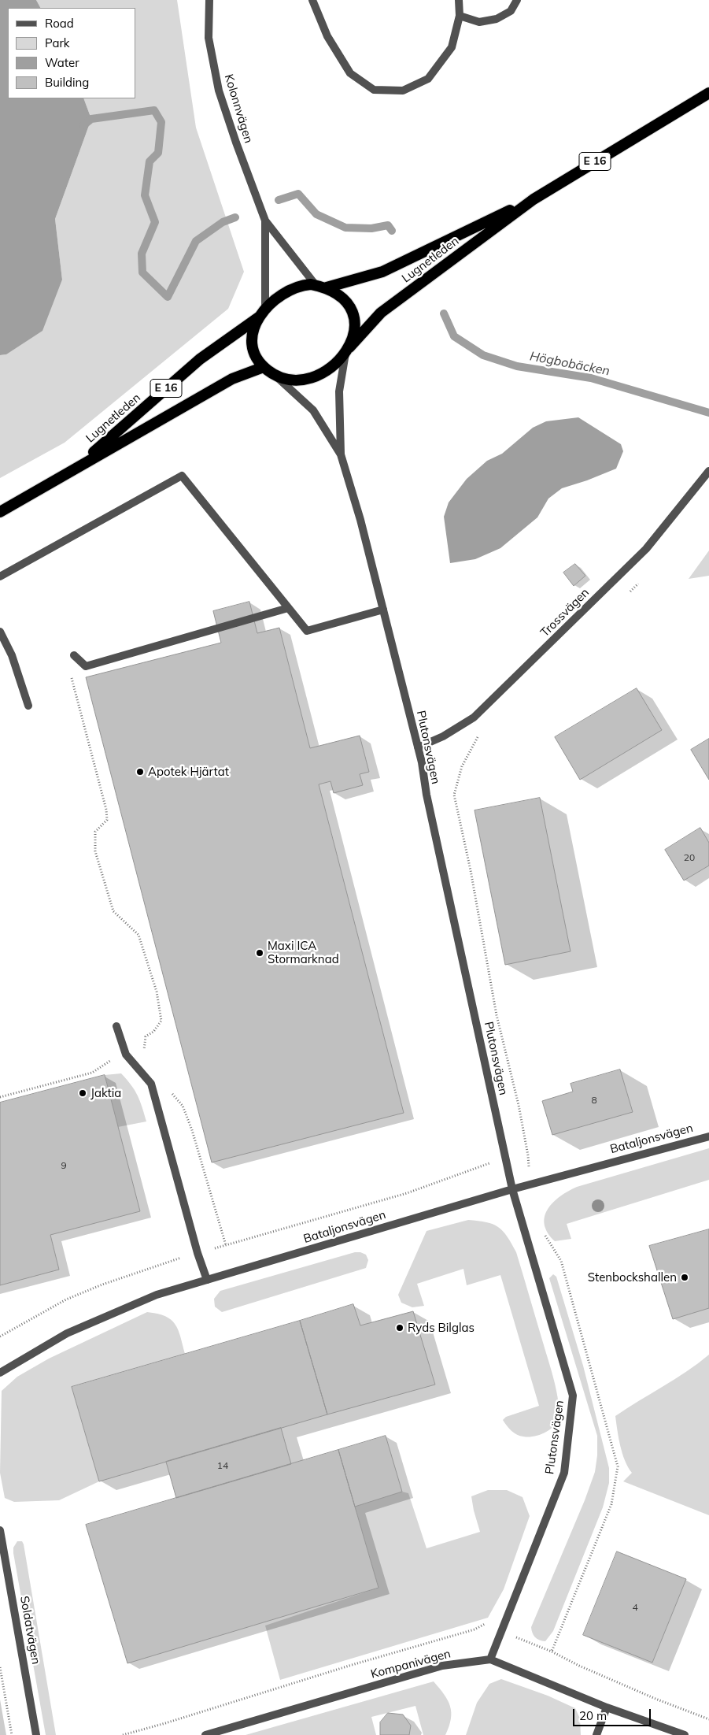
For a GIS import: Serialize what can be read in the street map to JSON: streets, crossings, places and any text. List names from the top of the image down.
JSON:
{
  "streets": {
    "highway": ["E 16", "Lugnetleden"],
    "street": [
      "Kolonnvägen",
      "Trossvägen",
      "Plutonsvägen",
      "Bataljonsvägen",
      "Soldatvägen",
      "Kompanivägen"
    ]
  },
  "crossings": [
    ["Kolonnvägen", "E 16"],
    ["Kolonnvägen", "Lugnetleden"],
    ["Kolonnvägen", "Plutonsvägen"],
    ["E 16", "Lugnetleden"],
    ["E 16", "Plutonsvägen"],
    ["Lugnetleden", "Plutonsvägen"],
    ["Trossvägen", "Plutonsvägen"],
    ["Plutonsvägen", "Bataljonsvägen"],
    ["Plutonsvägen", "Kompanivägen"]
  ],
  "water": ["Högbobäcken"],
  "places": [
    "Apotek Hjärtat",
    "Maxi ICA Stormarknad",
    "Jaktia",
    "Stenbockshallen",
    "Ryds Bilglas"
  ],
  "house_numbers": [
    "20",
    "8",
    "9",
    "14",
    "4"
  ],
  "legend": [
    "Road",
    "Park",
    "Water",
    "Building"
  ],
  "scale_bar": "20 m"
}
